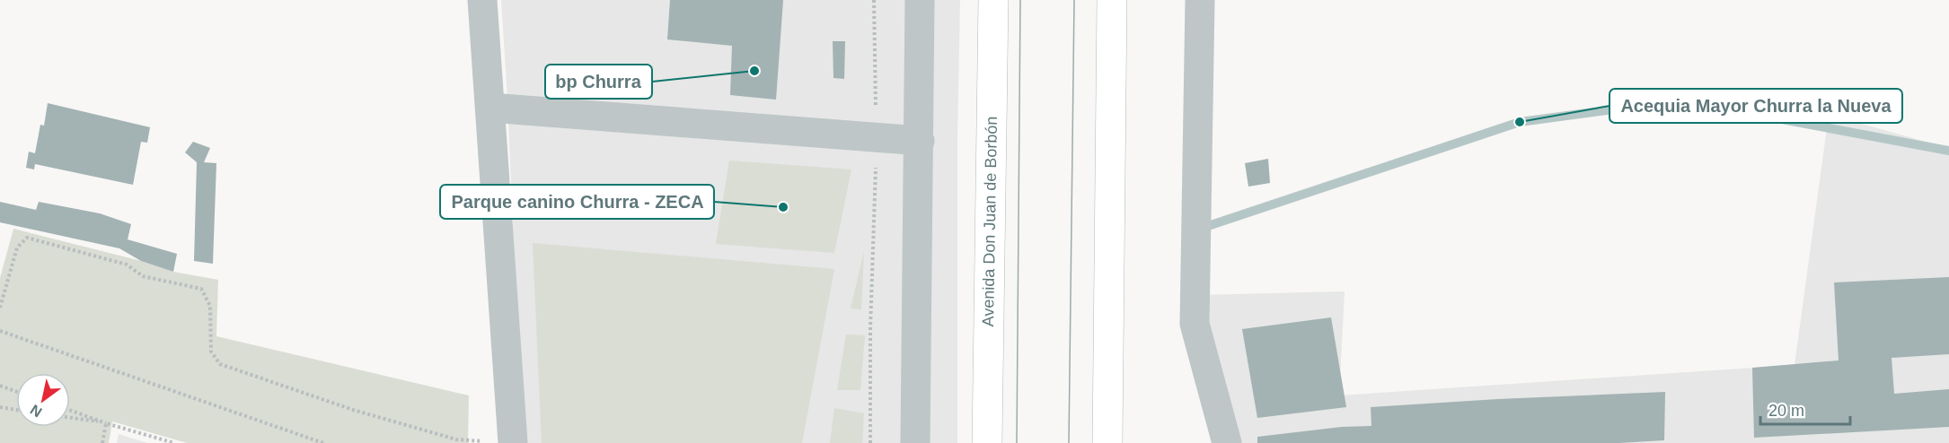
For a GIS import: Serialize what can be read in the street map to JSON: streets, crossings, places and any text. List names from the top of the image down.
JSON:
{
  "streets": {
    "main road": ["Avenida Don Juan de Borbón"]
  },
  "places": ["bp Churra", "Acequia Mayor Churra la Nueva", "Parque canino Churra - ZECA"],
  "scale_bar": "20 m",
  "north": "bottom left"
}
